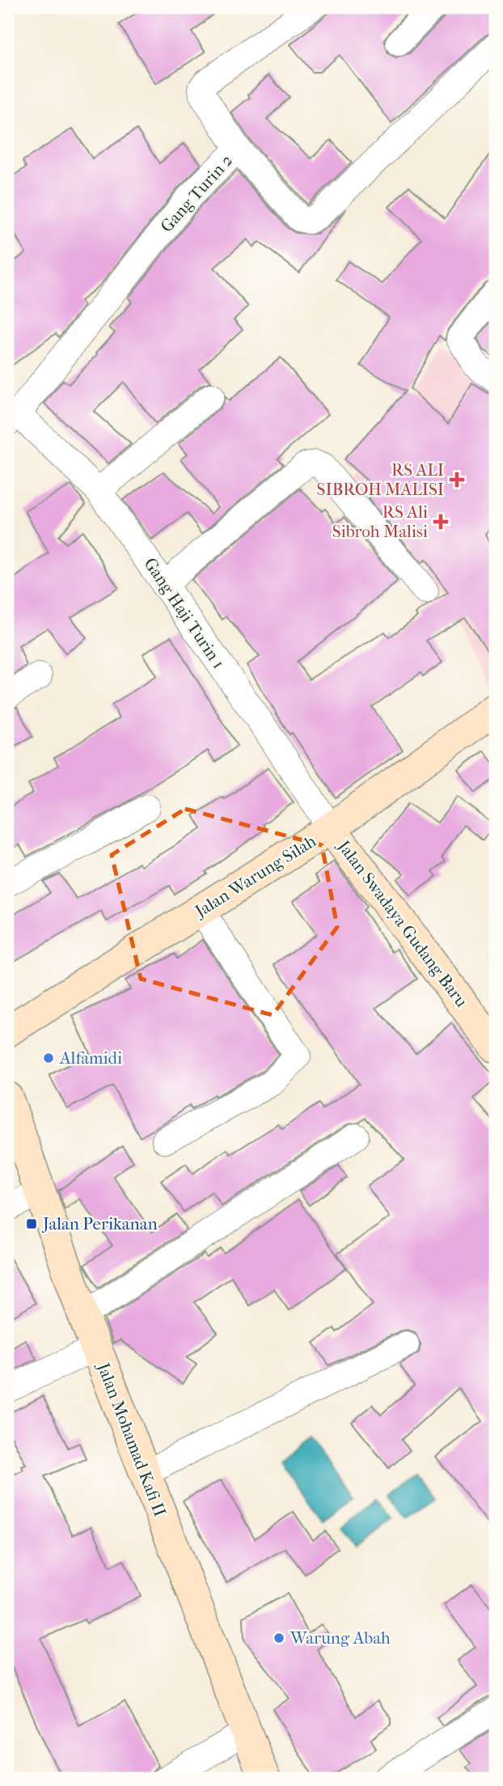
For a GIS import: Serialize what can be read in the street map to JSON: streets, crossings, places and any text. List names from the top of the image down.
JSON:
{
  "streets": {
    "street": [
      "Gang Turin 2",
      "Gang Haji Turin 1",
      "Jalan Warung Silah",
      "Jalan Swadaya Gudang Baru",
      "Jalan Mohamad Kafi II"
    ]
  },
  "crossings": [
    ["Gang Turin 2", "Gang Haji Turin 1"],
    ["Gang Haji Turin 1", "Jalan Warung Silah"],
    ["Gang Haji Turin 1", "Jalan Swadaya Gudang Baru"],
    ["Jalan Warung Silah", "Jalan Swadaya Gudang Baru"]
  ],
  "places": {
    "health": ["RS ALI SIBROH MALISI", "RS Ali Sibroh Malisi"],
    "other": ["Alfamidi", "Warung Abah"],
    "transit": ["Jalan Perikanan"]
  }
}
